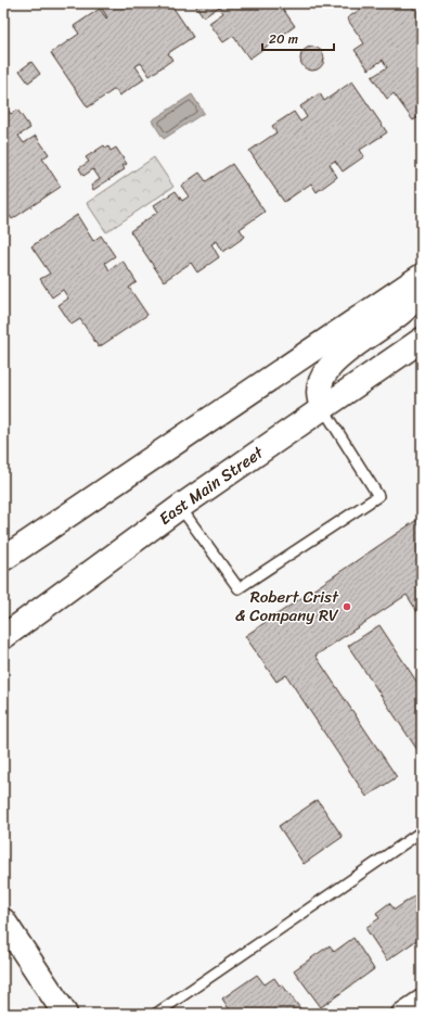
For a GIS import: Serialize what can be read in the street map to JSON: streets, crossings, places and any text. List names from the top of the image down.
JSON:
{
  "streets": {
    "main road": ["East Main Street"]
  },
  "places": ["Robert Crist & Company RV"],
  "scale_bar": "20 m"
}
